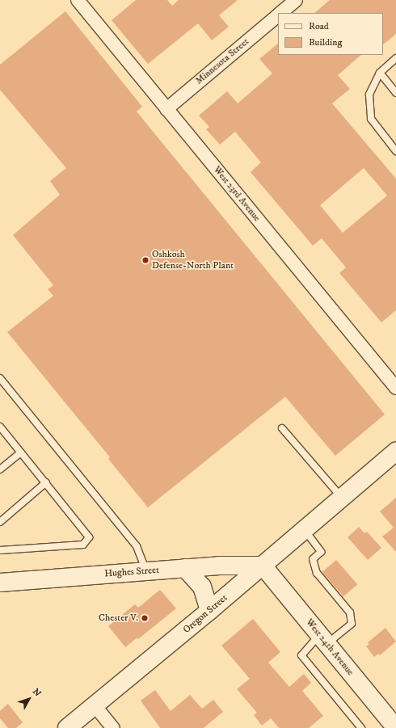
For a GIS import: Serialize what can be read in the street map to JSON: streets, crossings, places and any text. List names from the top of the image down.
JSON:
{
  "streets": {
    "street": [
      "Minnesota Street",
      "West 23rd Avenue",
      "Hughes Street",
      "Oregon Street",
      "West 24th Avenue"
    ]
  },
  "crossings": [
    ["Minnesota Street", "West 23rd Avenue"],
    ["Hughes Street", "Oregon Street"],
    ["Hughes Street", "West 24th Avenue"],
    ["Oregon Street", "West 24th Avenue"]
  ],
  "places": ["Oshkosh Defense-North Plant", "Chester V."],
  "legend": ["Road", "Building"],
  "north": "top right"
}
